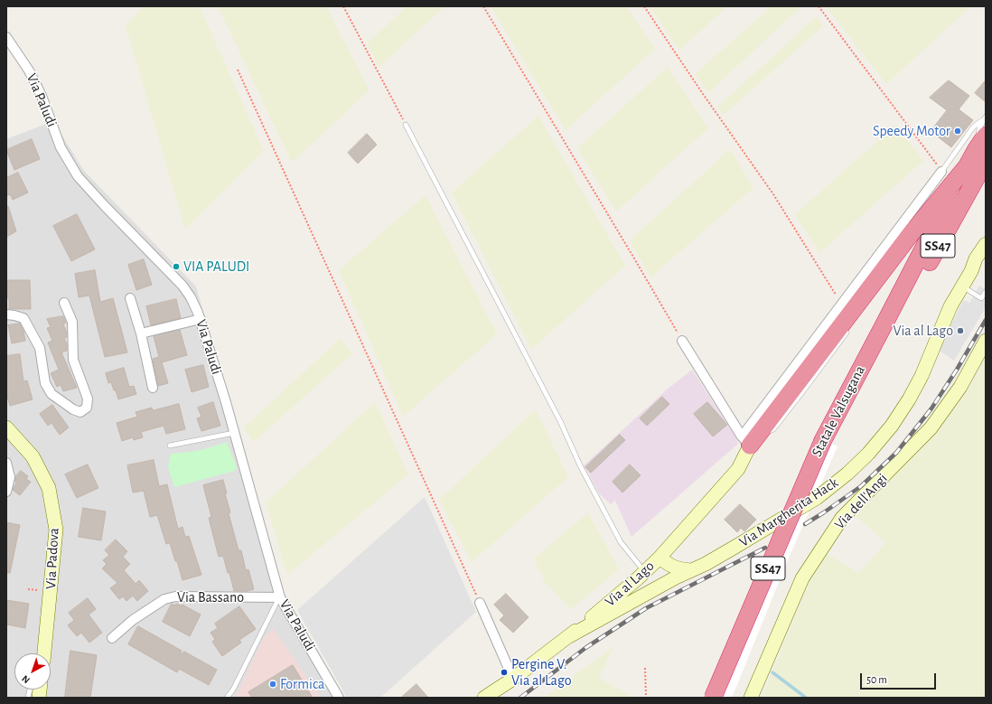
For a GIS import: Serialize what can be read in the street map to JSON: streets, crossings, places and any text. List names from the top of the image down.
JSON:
{
  "streets": {
    "highway": ["SS47", "Statale Valsugana"],
    "main road": [
      "Via dell'Angi",
      "Via Margherita Hack",
      "Via Padova",
      "Via al Lago"
    ],
    "street": ["Via Paludi", "Via Bassano"]
  },
  "crossings": [
    ["Via Paludi", "Via Bassano"],
    ["Via Margherita Hack", "Via al Lago"]
  ],
  "places": [
    "Speedy Motor",
    "VIA PALUDI",
    "Via al Lago",
    "Pergine V. Via al Lago",
    "Formica"
  ],
  "scale_bar": "50 m",
  "north": "bottom left"
}
